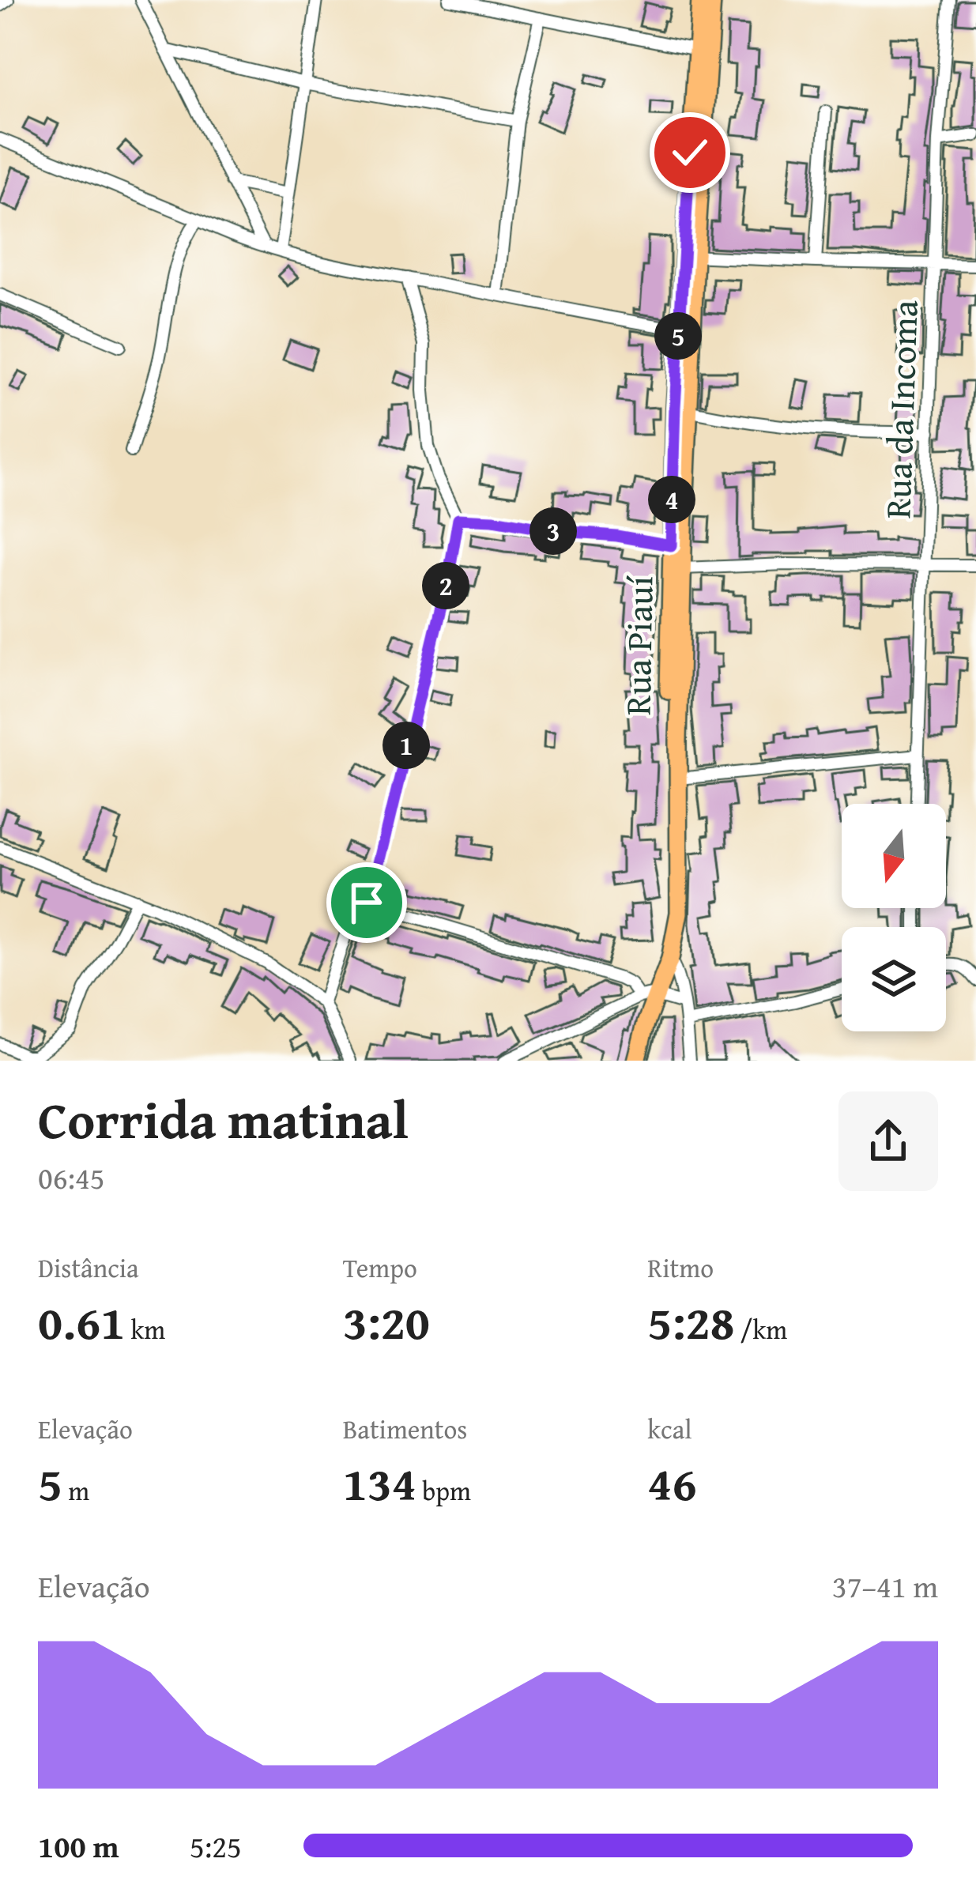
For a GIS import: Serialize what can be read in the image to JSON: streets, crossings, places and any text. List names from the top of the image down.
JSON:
{
  "streets": {
    "main road": ["Rua Piauí"],
    "street": ["Rua da Incoma"]
  },
  "north": "bottom",
  "page": {
    "pins": [
      "5",
      "4",
      "3",
      "2",
      "1"
    ],
    "heading": ["Corrida matinal", "06:45"],
    "stats": [
      ["Distância", "0.61 km"],
      ["Tempo", "3:20"],
      ["Ritmo", "5:28 /km"],
      ["Elevação", "5 m"],
      ["Batimentos", "134 bpm"],
      ["kcal", "46"]
    ],
    "chart": ["Elevação", "37–41 m"],
    "list": [
      {
        "name": "100 m",
        "note": "5:25"
      }
    ]
  }
}
